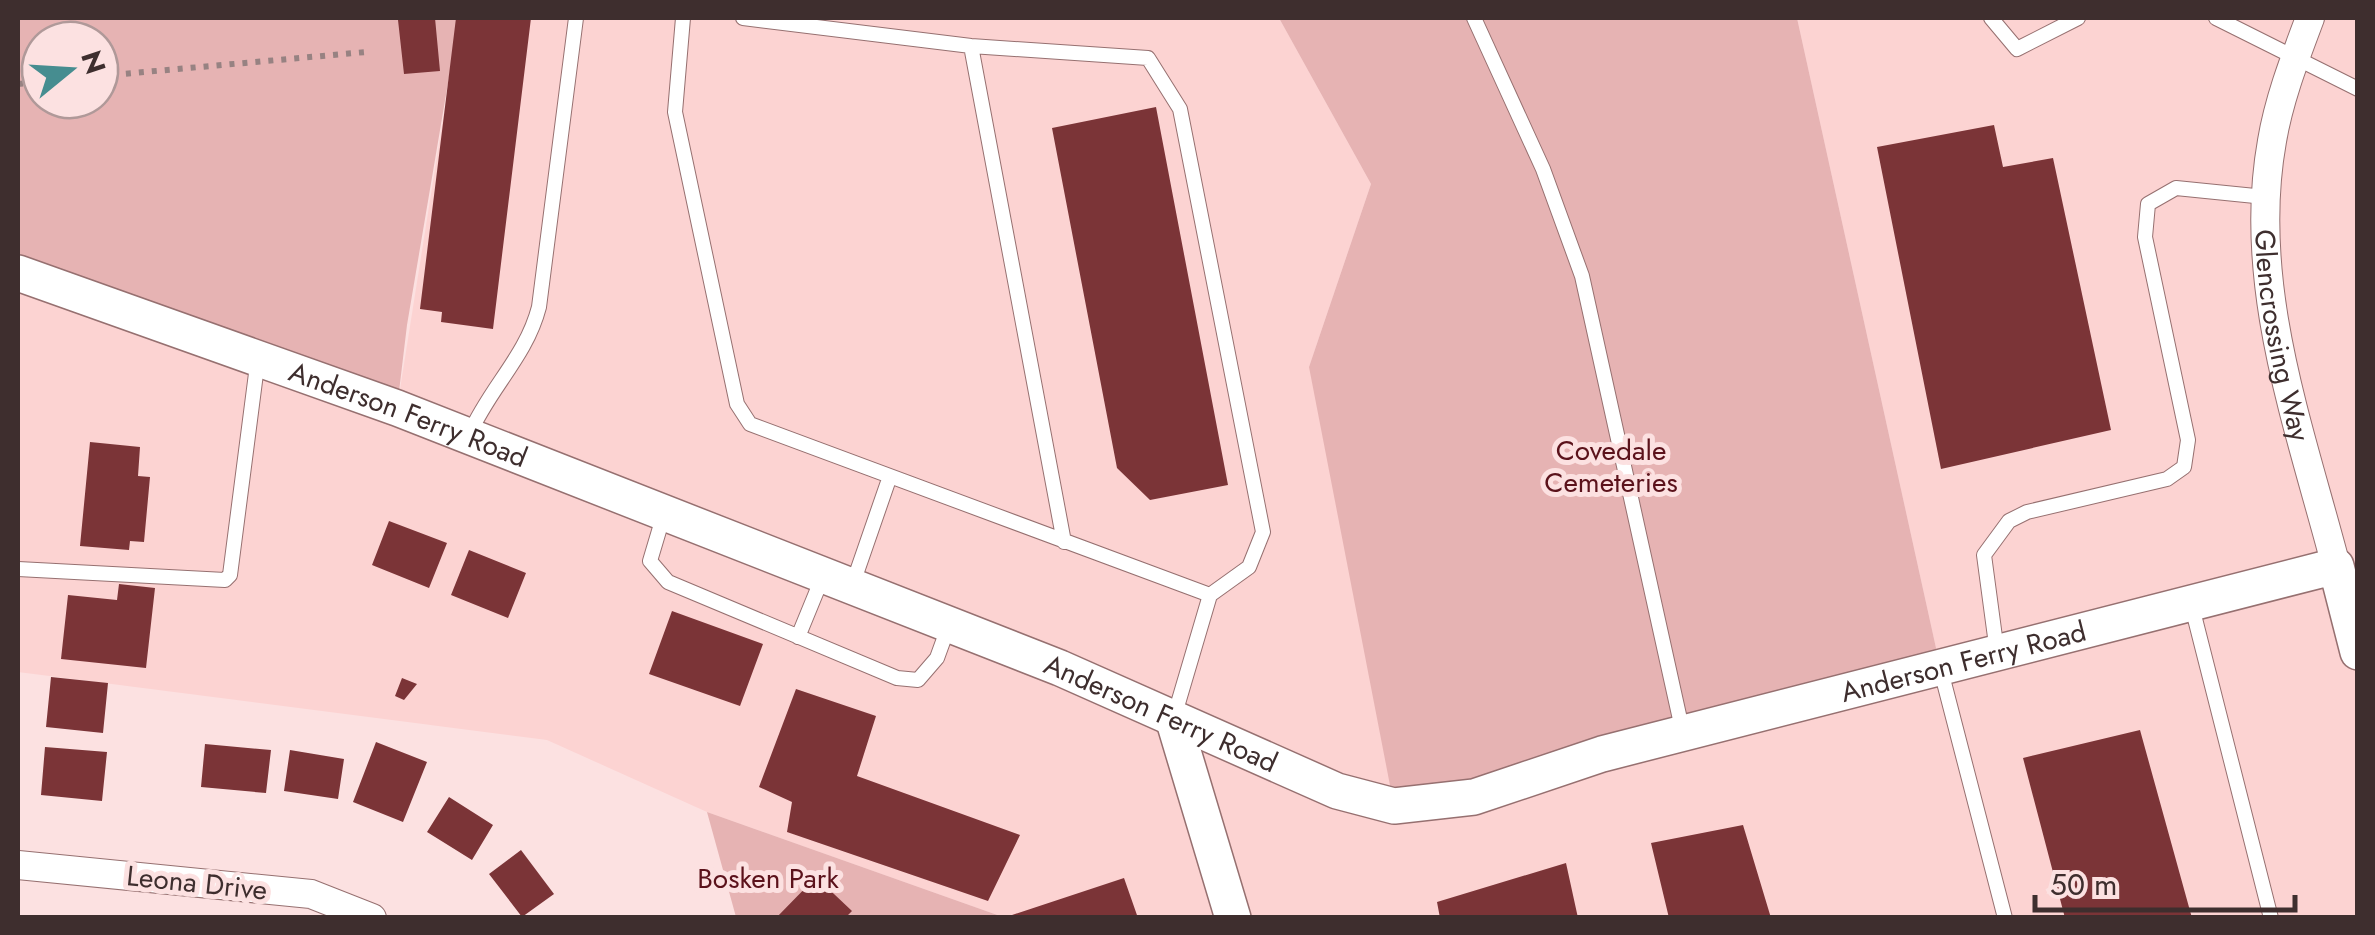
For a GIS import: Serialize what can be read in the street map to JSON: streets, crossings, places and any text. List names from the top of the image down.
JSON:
{
  "streets": {
    "street": ["Glencrossing Way", "Anderson Ferry Road", "Leona Drive"]
  },
  "crossings": [
    ["Glencrossing Way", "Anderson Ferry Road"]
  ],
  "parks": ["Covedale Cemeteries", "Bosken Park"],
  "scale_bar": "50 m",
  "north": "right"
}
